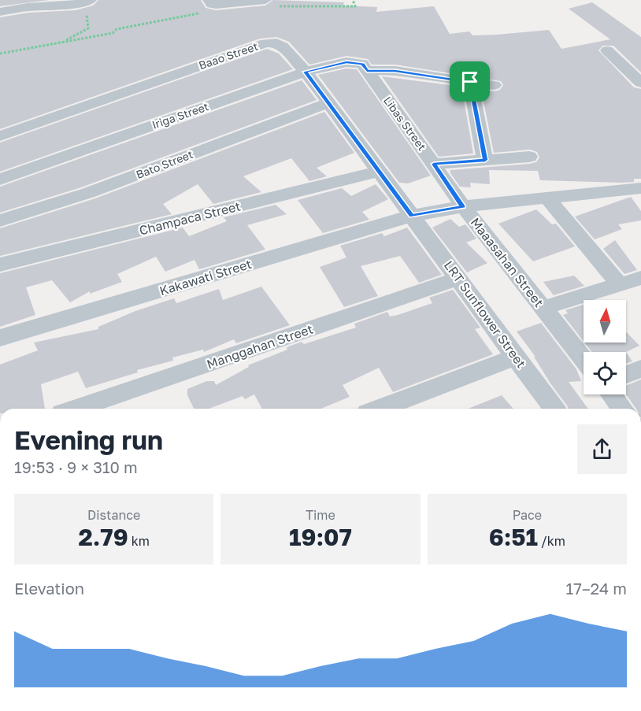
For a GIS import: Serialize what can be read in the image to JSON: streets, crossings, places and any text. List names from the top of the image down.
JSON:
{
  "streets": {
    "street": [
      "Baao Street",
      "Iriga Street",
      "Libas Street",
      "Bato Street",
      "Champaca Street",
      "Maaasahan Street",
      "Kakawati Street",
      "LRT Sunflower Street",
      "Manggahan Street"
    ]
  },
  "crossings": [
    ["Baao Street", "Iriga Street"],
    ["Baao Street", "Bato Street"],
    ["Baao Street", "Champaca Street"],
    ["Baao Street", "Kakawati Street"],
    ["Baao Street", "LRT Sunflower Street"],
    ["Iriga Street", "Libas Street"],
    ["Libas Street", "Maaasahan Street"],
    ["Libas Street", "Kakawati Street"],
    ["Maaasahan Street", "Kakawati Street"],
    ["Kakawati Street", "LRT Sunflower Street"],
    ["LRT Sunflower Street", "Manggahan Street"]
  ],
  "north": "top",
  "page": {
    "heading": ["Evening run", "19:53 · 9 × 310 m"],
    "stats": [
      ["Distance", "2.79 km"],
      ["Time", "19:07"],
      ["Pace", "6:51 /km"]
    ],
    "chart": ["Elevation", "17–24 m"]
  }
}
